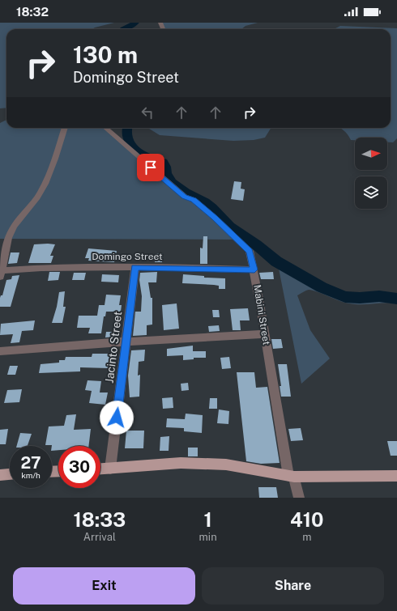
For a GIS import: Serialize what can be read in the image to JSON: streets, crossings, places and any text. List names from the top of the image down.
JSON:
{
  "streets": {
    "street": ["Domingo Street", "Mabini Street", "Jacinto Street"]
  },
  "crossings": [
    ["Domingo Street", "Mabini Street"],
    ["Domingo Street", "Jacinto Street"]
  ],
  "north": "right",
  "page": {
    "status": "18:32",
    "turn": ["130 m", "Domingo Street"],
    "speed": "27 km/h",
    "limit": "30",
    "eta": [
      "18:33",
      "Arrival",
      "1",
      "min",
      "410",
      "m"
    ],
    "buttons": ["Exit", "Share"]
  }
}
